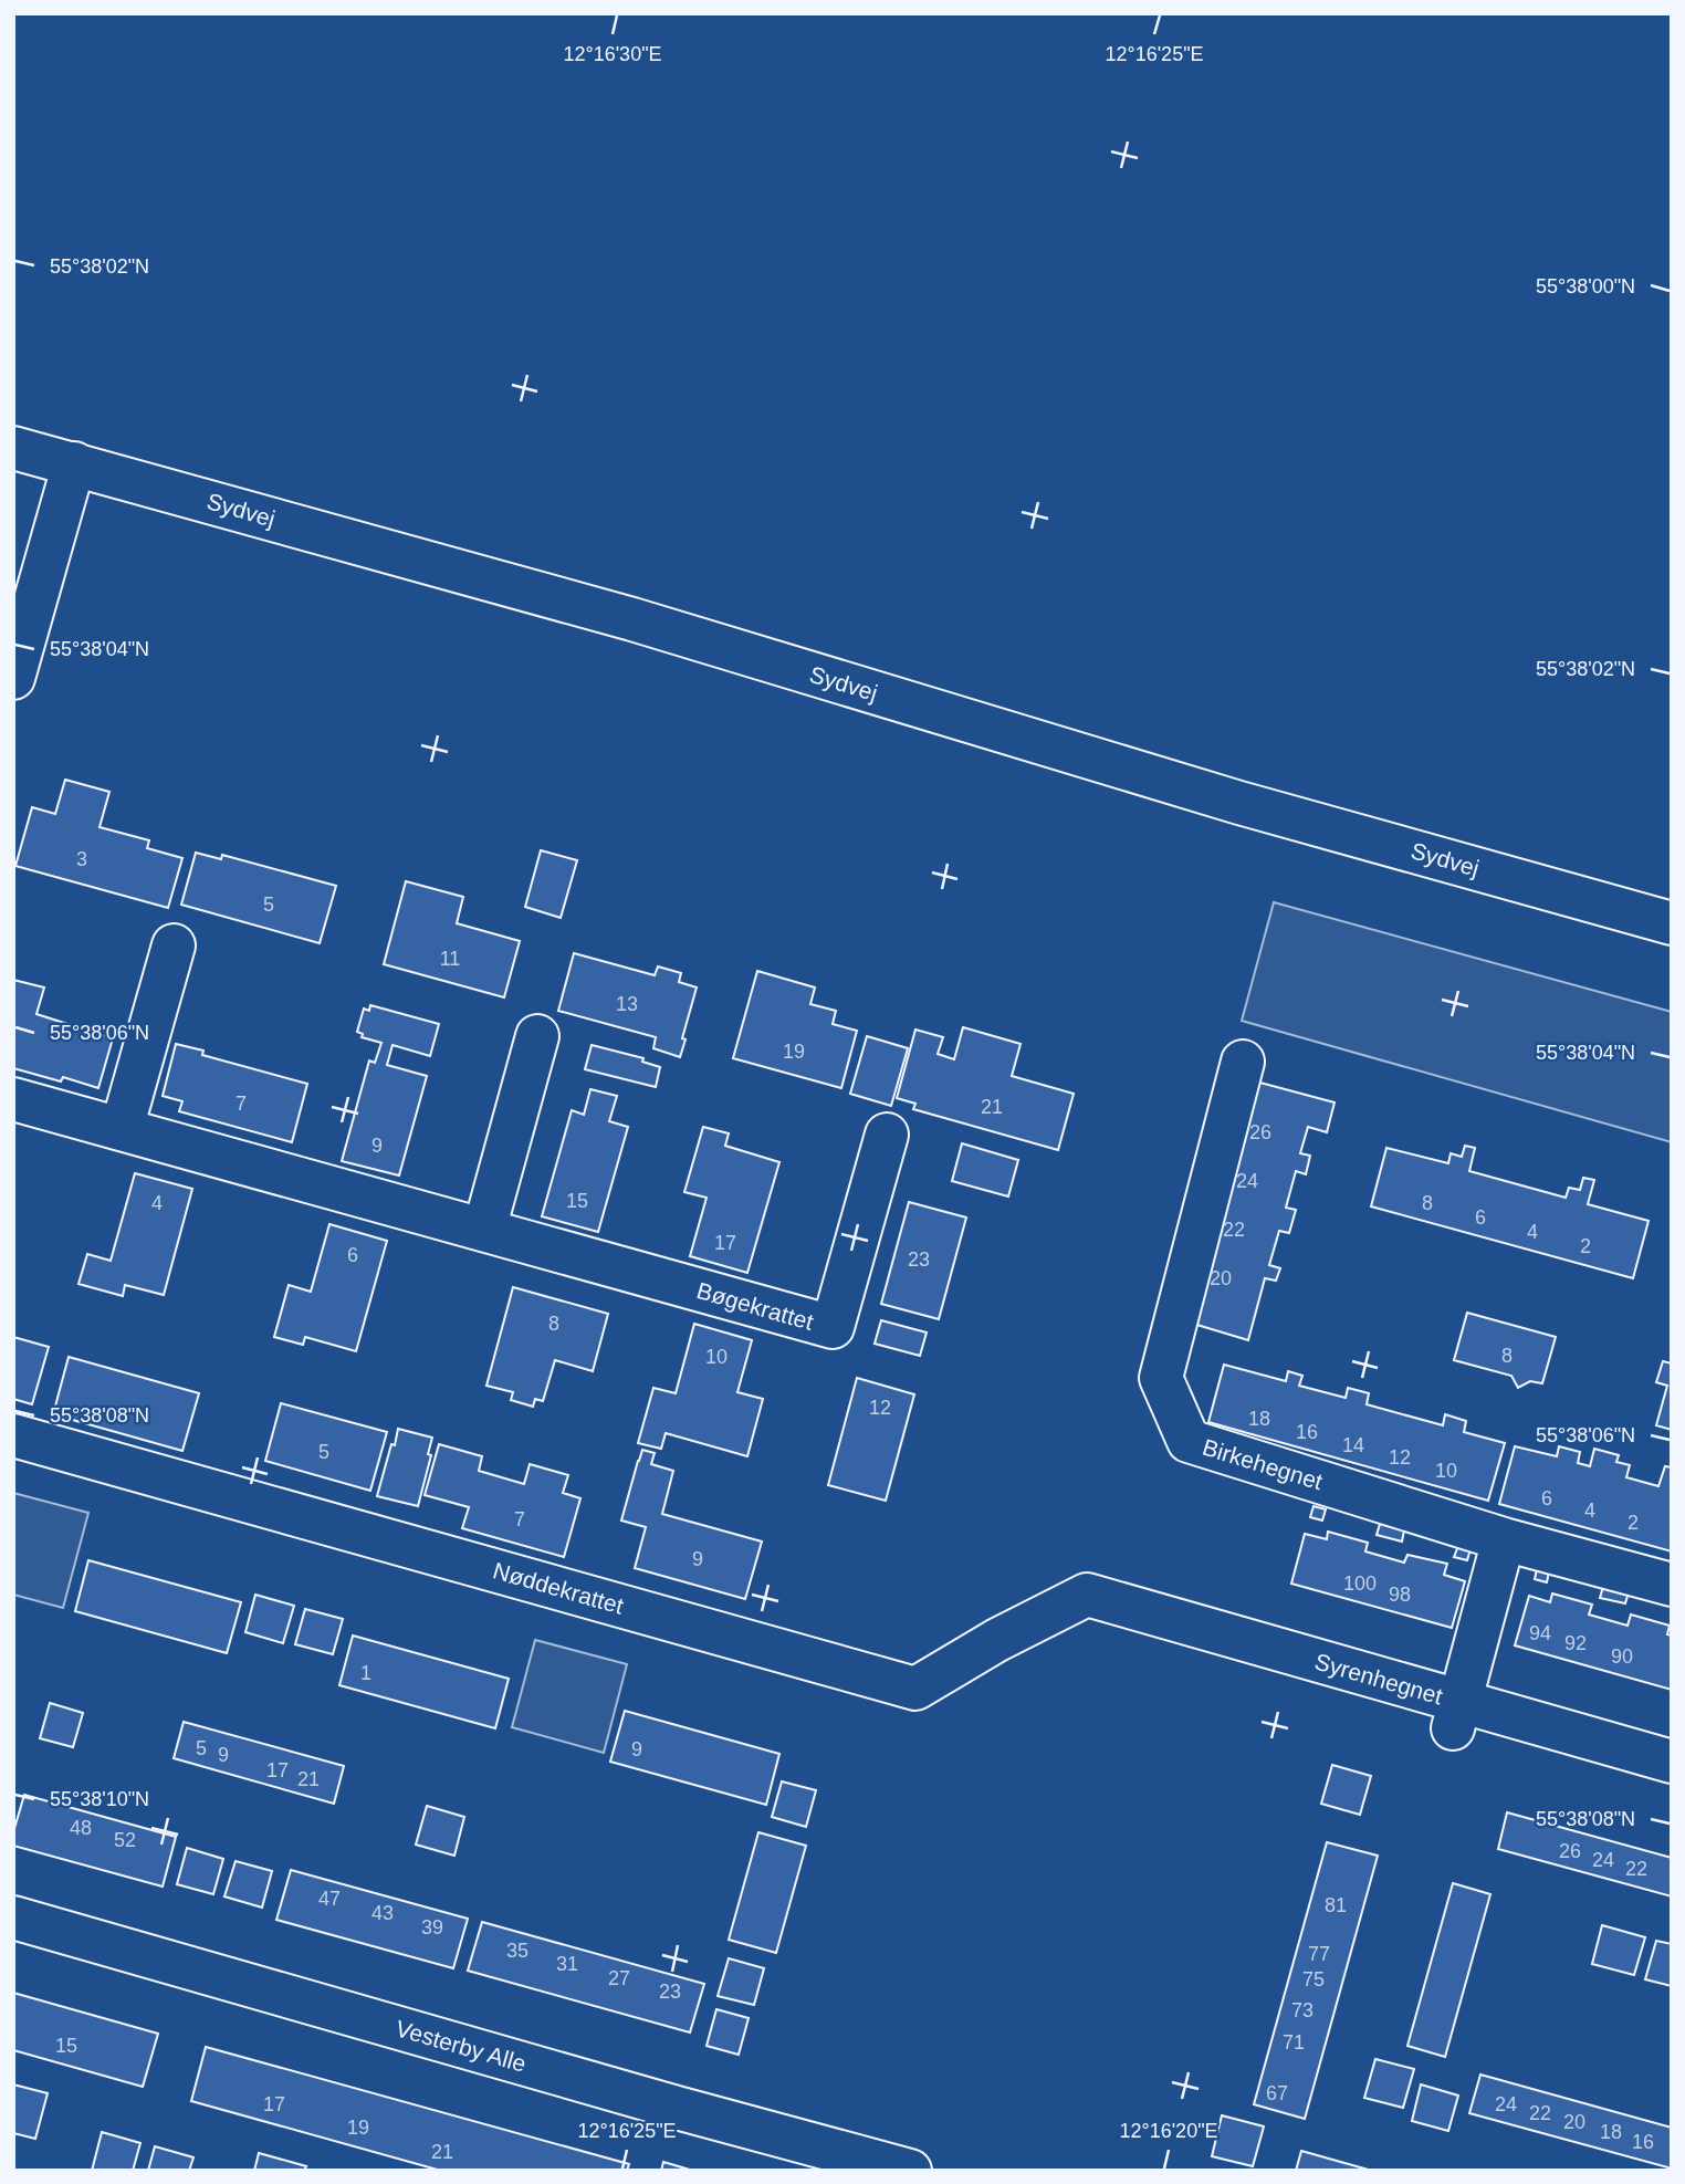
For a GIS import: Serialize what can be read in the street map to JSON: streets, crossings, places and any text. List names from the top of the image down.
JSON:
{
  "streets": {
    "street": [
      "Sydvej",
      "Bøgekrattet",
      "Birkehegnet",
      "Nøddekrattet",
      "Syrenhegnet",
      "Vesterby Alle"
    ]
  },
  "crossings": [
    ["Nøddekrattet", "Syrenhegnet"]
  ],
  "house_numbers": [
    "3",
    "5",
    "11",
    "13",
    "19",
    "7",
    "21",
    "26",
    "9",
    "24",
    "15",
    "4",
    "8",
    "6",
    "22",
    "4",
    "17",
    "2",
    "6",
    "23",
    "20",
    "8",
    "8",
    "10",
    "12",
    "18",
    "16",
    "14",
    "5",
    "12",
    "10",
    "6",
    "4",
    "7",
    "2",
    "9",
    "100",
    "98",
    "94",
    "92",
    "90",
    "1",
    "5",
    "9",
    "9",
    "17",
    "21",
    "48",
    "52",
    "26",
    "24",
    "22",
    "47",
    "81",
    "43",
    "39",
    "35",
    "77",
    "31",
    "27",
    "75",
    "23",
    "73",
    "71",
    "15",
    "67",
    "17",
    "24",
    "22",
    "20",
    "19",
    "18",
    "16",
    "21"
  ],
  "coordinates": [
    "12°16'30\"E",
    "12°16'25\"E",
    "55°38'02\"N",
    "55°38'00\"N",
    "55°38'04\"N",
    "55°38'06\"N",
    "55°38'08\"N",
    "55°38'10\"N",
    "12°16'20\"E"
  ]
}
